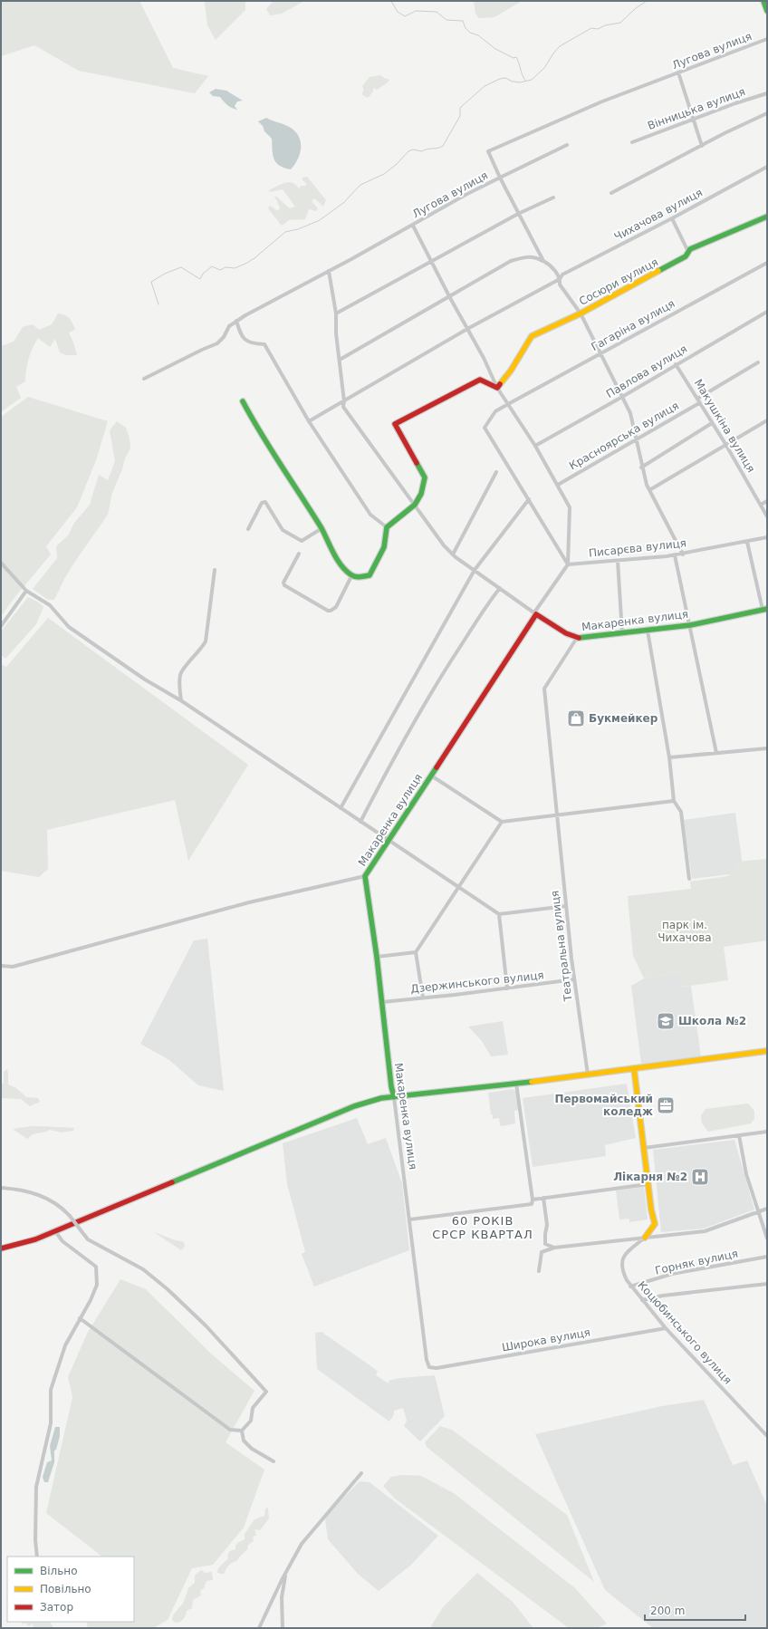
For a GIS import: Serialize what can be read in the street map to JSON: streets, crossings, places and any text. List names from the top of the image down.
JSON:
{
  "streets": {
    "street": [
      "Лугова вулиця",
      "Вінницька вулиця",
      "Чихачова вулиця",
      "Сосюри вулиця",
      "Гагаріна вулиця",
      "Павлова вулиця",
      "Макушкіна вулиця",
      "Красноярська вулиця",
      "Писарєва вулиця",
      "Макаренка вулиця",
      "Театральна вулиця",
      "Дзержинського вулиця",
      "Горняк вулиця",
      "Коцюбинського вулиця",
      "Широка вулиця"
    ]
  },
  "crossings": [
    ["Павлова вулиця", "Макушкіна вулиця"],
    ["Макушкіна вулиця", "Красноярська вулиця"],
    ["Макаренка вулиця", "Театральна вулиця"],
    ["Макаренка вулиця", "Дзержинського вулиця"],
    ["Макаренка вулиця", "Широка вулиця"],
    ["Театральна вулиця", "Дзержинського вулиця"],
    ["Горняк вулиця", "Коцюбинського вулиця"],
    ["Коцюбинського вулиця", "Широка вулиця"]
  ],
  "districts": ["60 РОКІВ СРСР КВАРТАЛ"],
  "parks": ["парк ім. Чихачова"],
  "places": {
    "shop": ["Букмейкер"],
    "school or university": ["Школа №2"],
    "office": ["Первомайський коледж"],
    "hospital": ["Лікарня №2"]
  },
  "legend": ["Вільно", "Повільно", "Затор"],
  "scale_bar": "200 m"
}
